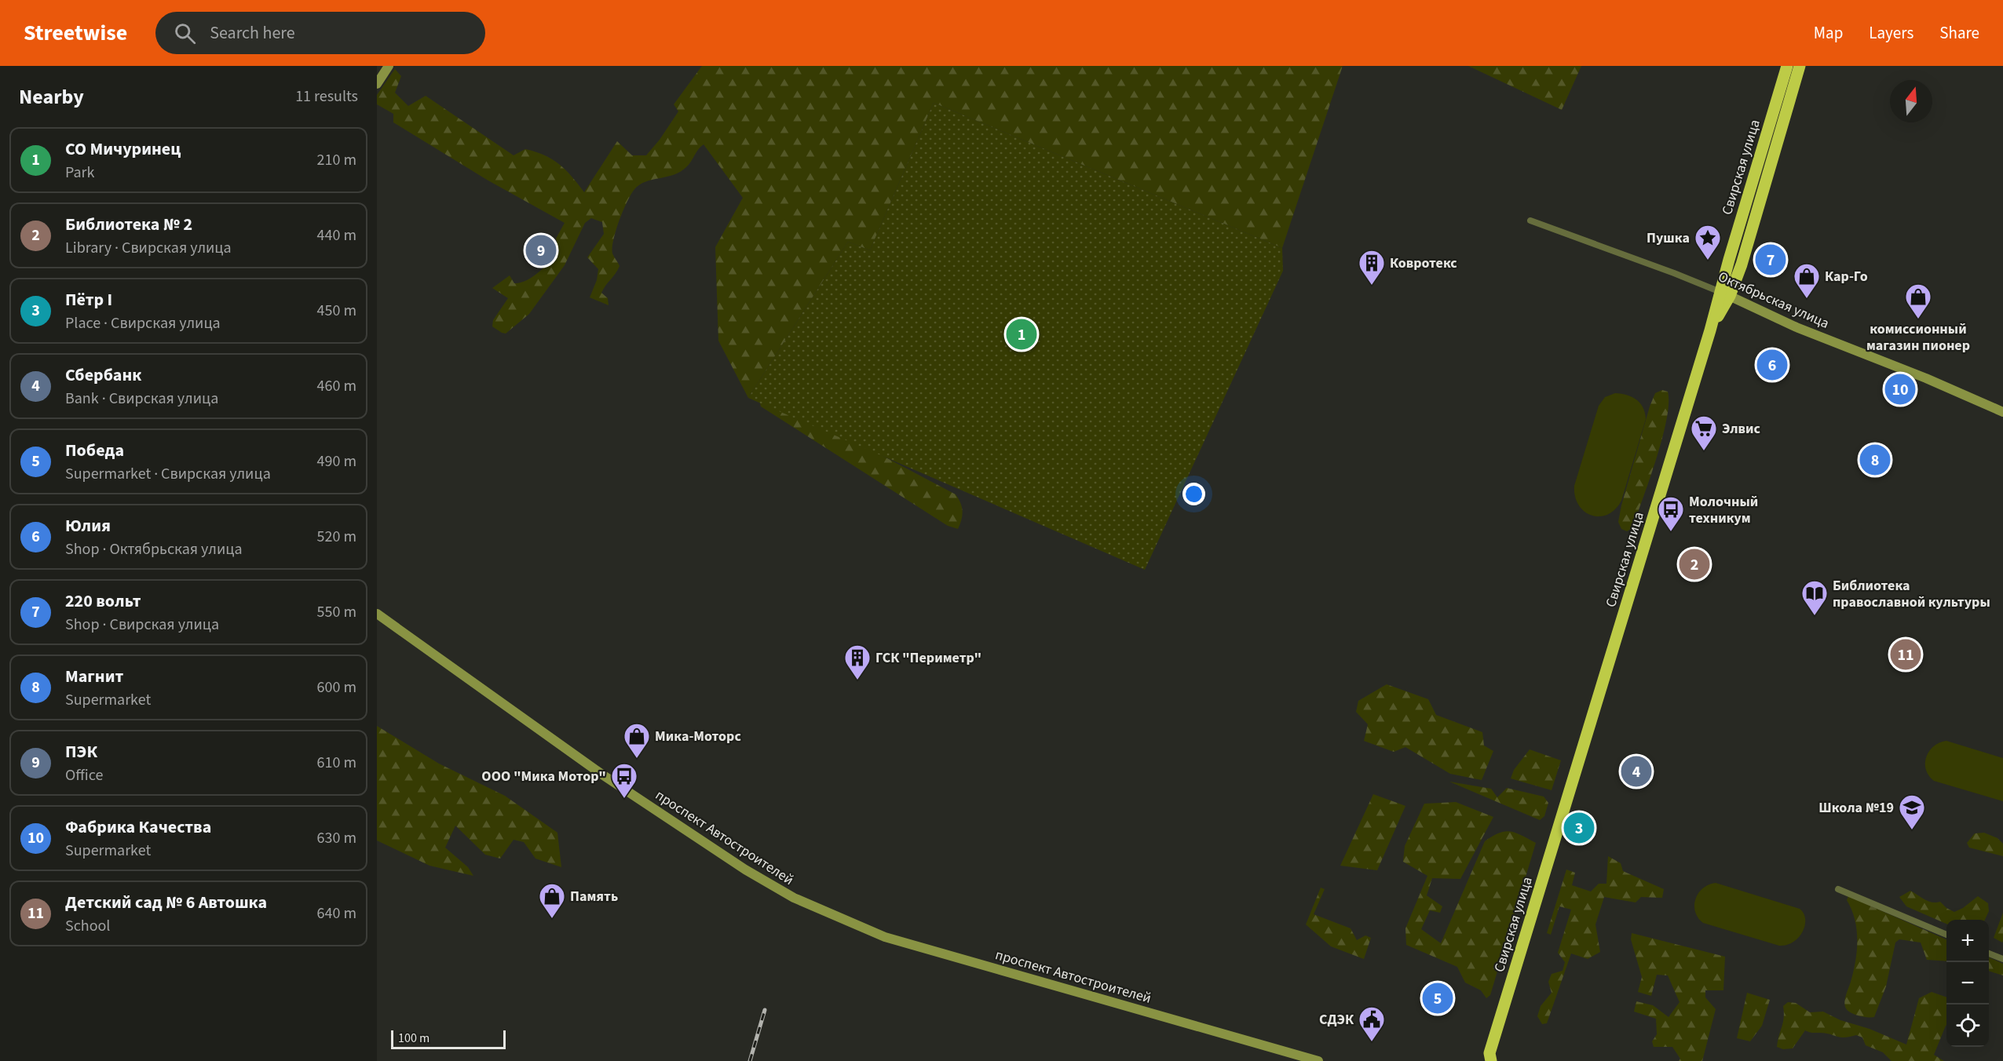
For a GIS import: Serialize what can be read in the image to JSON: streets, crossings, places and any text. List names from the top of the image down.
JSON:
{
  "streets": {
    "highway": ["Свирская улица"],
    "main road": ["Октябрьская улица", "проспект Автостроителей"]
  },
  "crossings": [
    ["Свирская улица", "Октябрьская улица"]
  ],
  "places": {
    "place": ["Пушка"],
    "building": ["Ковротекс", "ГСК \"Периметр\""],
    "shop": [
      "Кар-Го",
      "комиссионный магазин пионер",
      "Мика-Моторс",
      "Память"
    ],
    "supermarket": ["Элвис"],
    "bus stop": ["Молочный техникум", "ООО \"Мика Мотор\""],
    "library": ["Библиотека православной культуры"],
    "school or university": ["Школа №19"],
    "public building": ["СДЭК"]
  },
  "scale_bar": "100 m",
  "north": "top",
  "page": {
    "header": "Streetwise",
    "search": "Search here",
    "nav": ["Map", "Layers", "Share"],
    "heading": ["Nearby", "11 results"],
    "list": [
      {
        "mark": "1",
        "name": "СО Мичуринец",
        "note": "Park",
        "value": "210 m"
      },
      {
        "mark": "2",
        "name": "Библиотека № 2",
        "note": "Library · Свирская улица",
        "value": "440 m"
      },
      {
        "mark": "3",
        "name": "Пётр I",
        "note": "Place · Свирская улица",
        "value": "450 m"
      },
      {
        "mark": "4",
        "name": "Сбербанк",
        "note": "Bank · Свирская улица",
        "value": "460 m"
      },
      {
        "mark": "5",
        "name": "Победа",
        "note": "Supermarket · Свирская улица",
        "value": "490 m"
      },
      {
        "mark": "6",
        "name": "Юлия",
        "note": "Shop · Октябрьская улица",
        "value": "520 m"
      },
      {
        "mark": "7",
        "name": "220 вольт",
        "note": "Shop · Свирская улица",
        "value": "550 m"
      },
      {
        "mark": "8",
        "name": "Магнит",
        "note": "Supermarket",
        "value": "600 m"
      },
      {
        "mark": "9",
        "name": "ПЭК",
        "note": "Office",
        "value": "610 m"
      },
      {
        "mark": "10",
        "name": "Фабрика Качества",
        "note": "Supermarket",
        "value": "630 m"
      },
      {
        "mark": "11",
        "name": "Детский сад № 6 Автошка",
        "note": "School",
        "value": "640 m"
      }
    ],
    "pins": [
      "9",
      "7",
      "1",
      "6",
      "10",
      "8",
      "2",
      "11",
      "4",
      "3",
      "5"
    ],
    "map_buttons": ["+", "−"],
    "scale": "100 m"
  }
}
